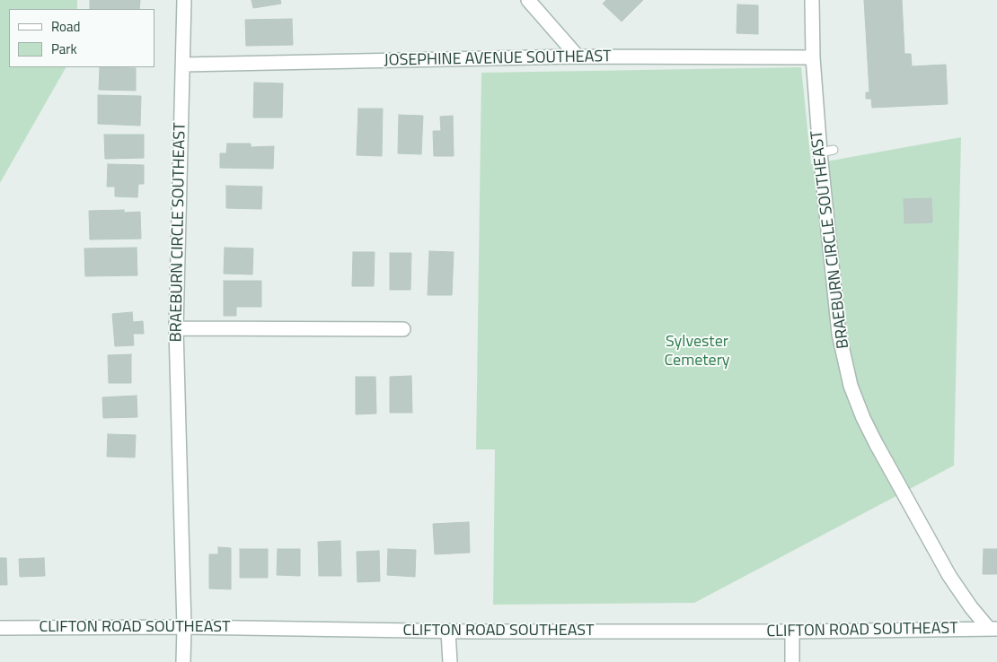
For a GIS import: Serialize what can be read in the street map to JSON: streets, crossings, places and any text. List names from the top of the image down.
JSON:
{
  "streets": {
    "street": ["JOSEPHINE AVENUE SOUTHEAST", "BRAEBURN CIRCLE SOUTHEAST", "CLIFTON ROAD SOUTHEAST"]
  },
  "crossings": [
    ["JOSEPHINE AVENUE SOUTHEAST", "BRAEBURN CIRCLE SOUTHEAST"],
    ["BRAEBURN CIRCLE SOUTHEAST", "CLIFTON ROAD SOUTHEAST"]
  ],
  "parks": ["Sylvester Cemetery"],
  "legend": ["Road", "Park"]
}
